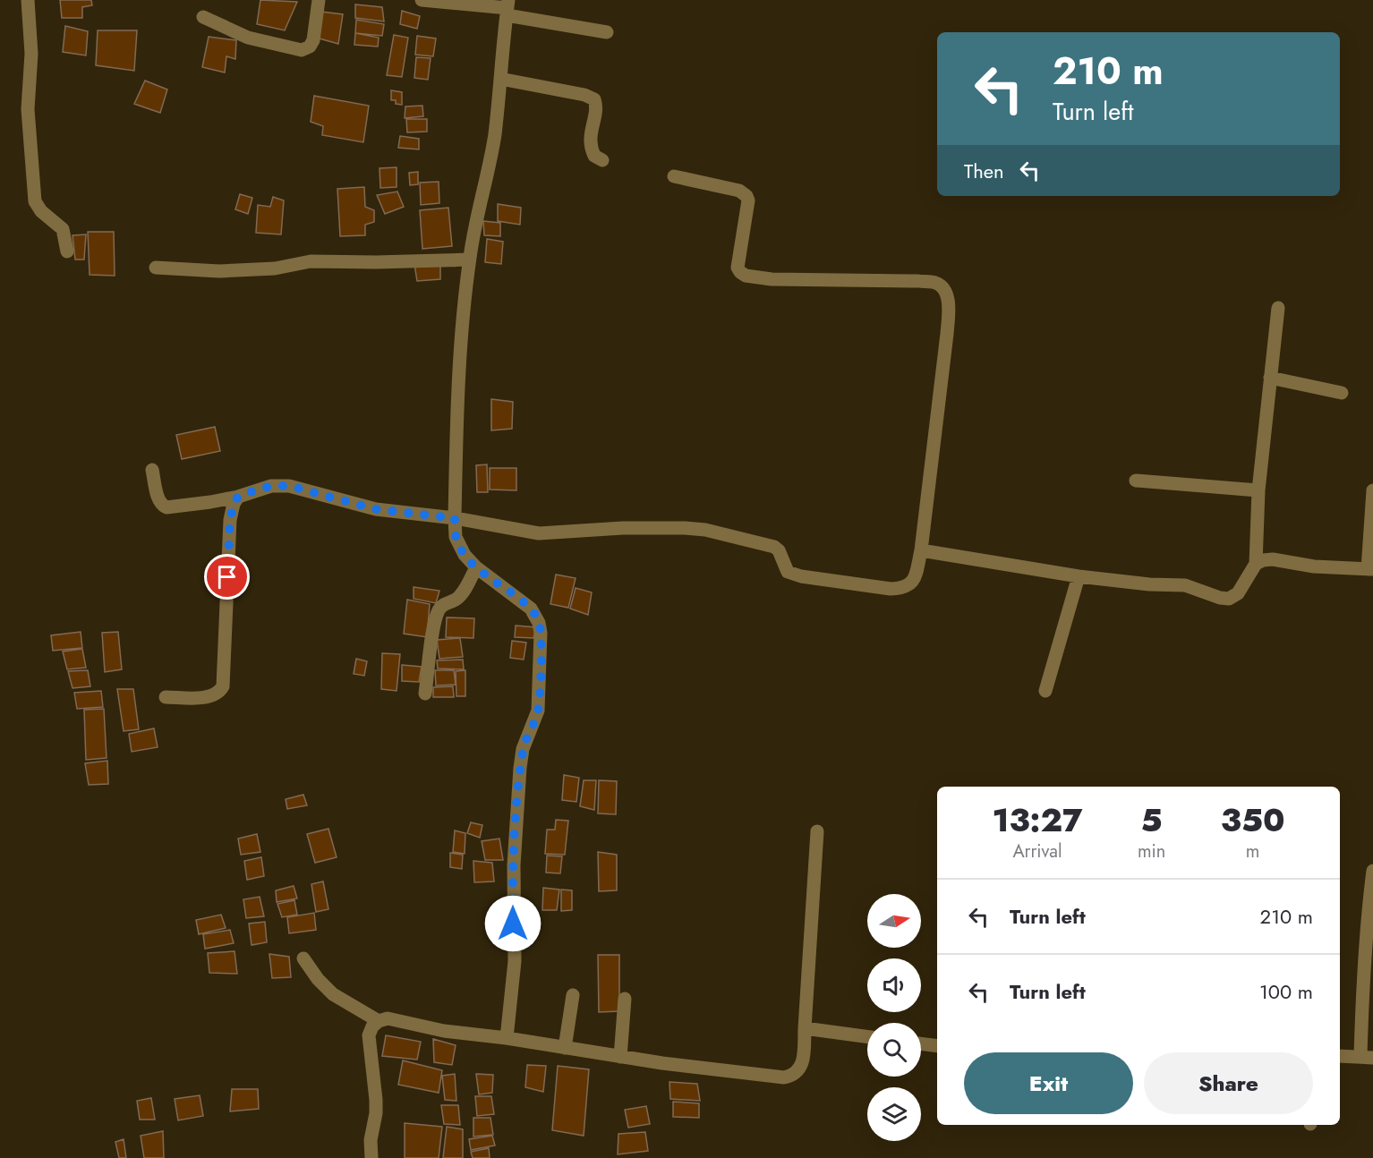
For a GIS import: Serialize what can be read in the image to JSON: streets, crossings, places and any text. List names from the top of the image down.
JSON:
{
  "north": "right",
  "page": {
    "turn": ["210 m", "Turn left"],
    "then": "Then",
    "eta": [
      "13:27",
      "Arrival",
      "5",
      "min",
      "350",
      "m"
    ],
    "list": [
      {
        "name": "Turn left",
        "value": "210 m"
      },
      {
        "name": "Turn left",
        "value": "100 m"
      }
    ],
    "buttons": ["Exit", "Share"]
  }
}
